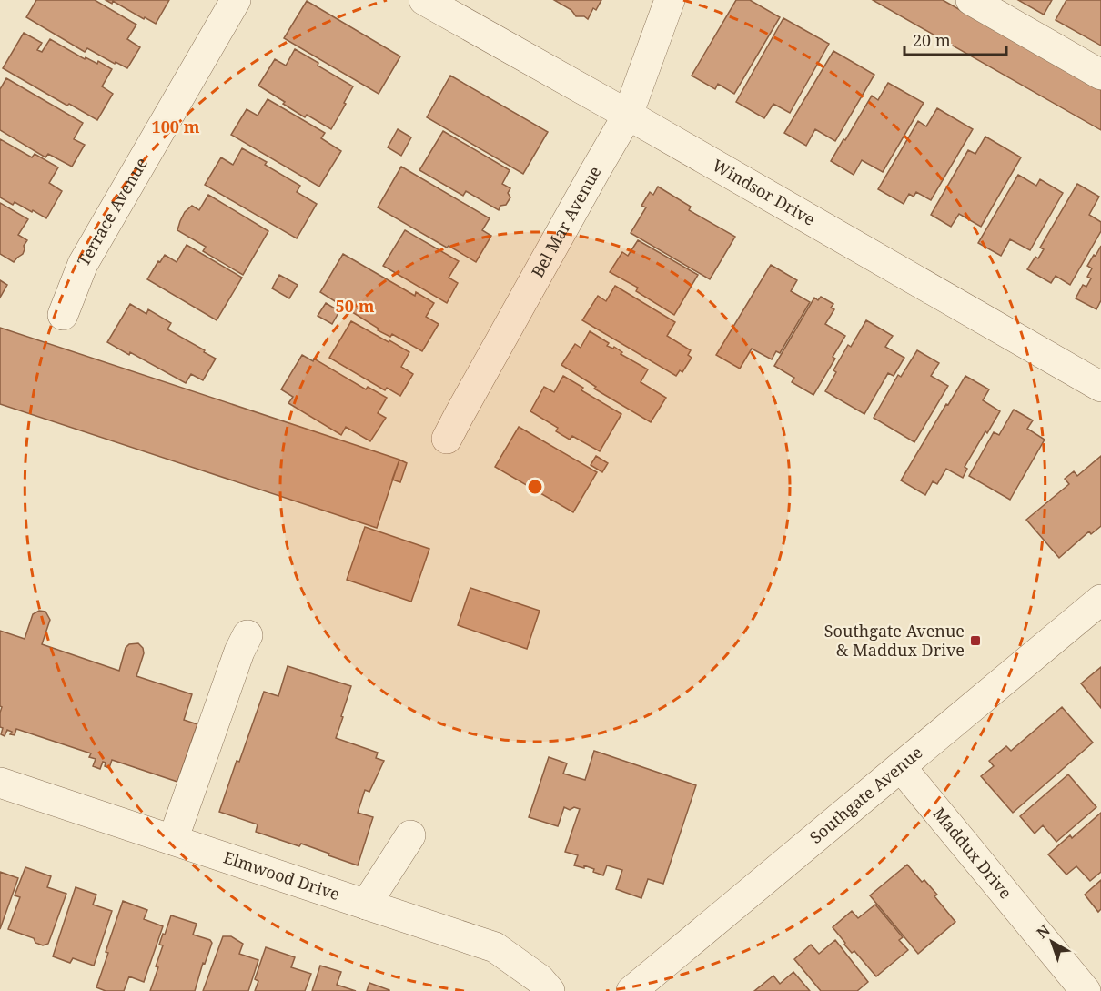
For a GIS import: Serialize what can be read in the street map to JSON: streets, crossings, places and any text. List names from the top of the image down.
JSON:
{
  "streets": {
    "street": [
      "Windsor Drive",
      "Terrace Avenue",
      "Bel Mar Avenue",
      "Southgate Avenue",
      "Maddux Drive",
      "Elmwood Drive"
    ]
  },
  "crossings": [
    ["Windsor Drive", "Bel Mar Avenue"],
    ["Southgate Avenue", "Maddux Drive"]
  ],
  "places": {
    "transit": ["Southgate Avenue & Maddux Drive"]
  },
  "scale_bar": "20 m",
  "north": "top left",
  "rings": ["100 m", "50 m"]
}
